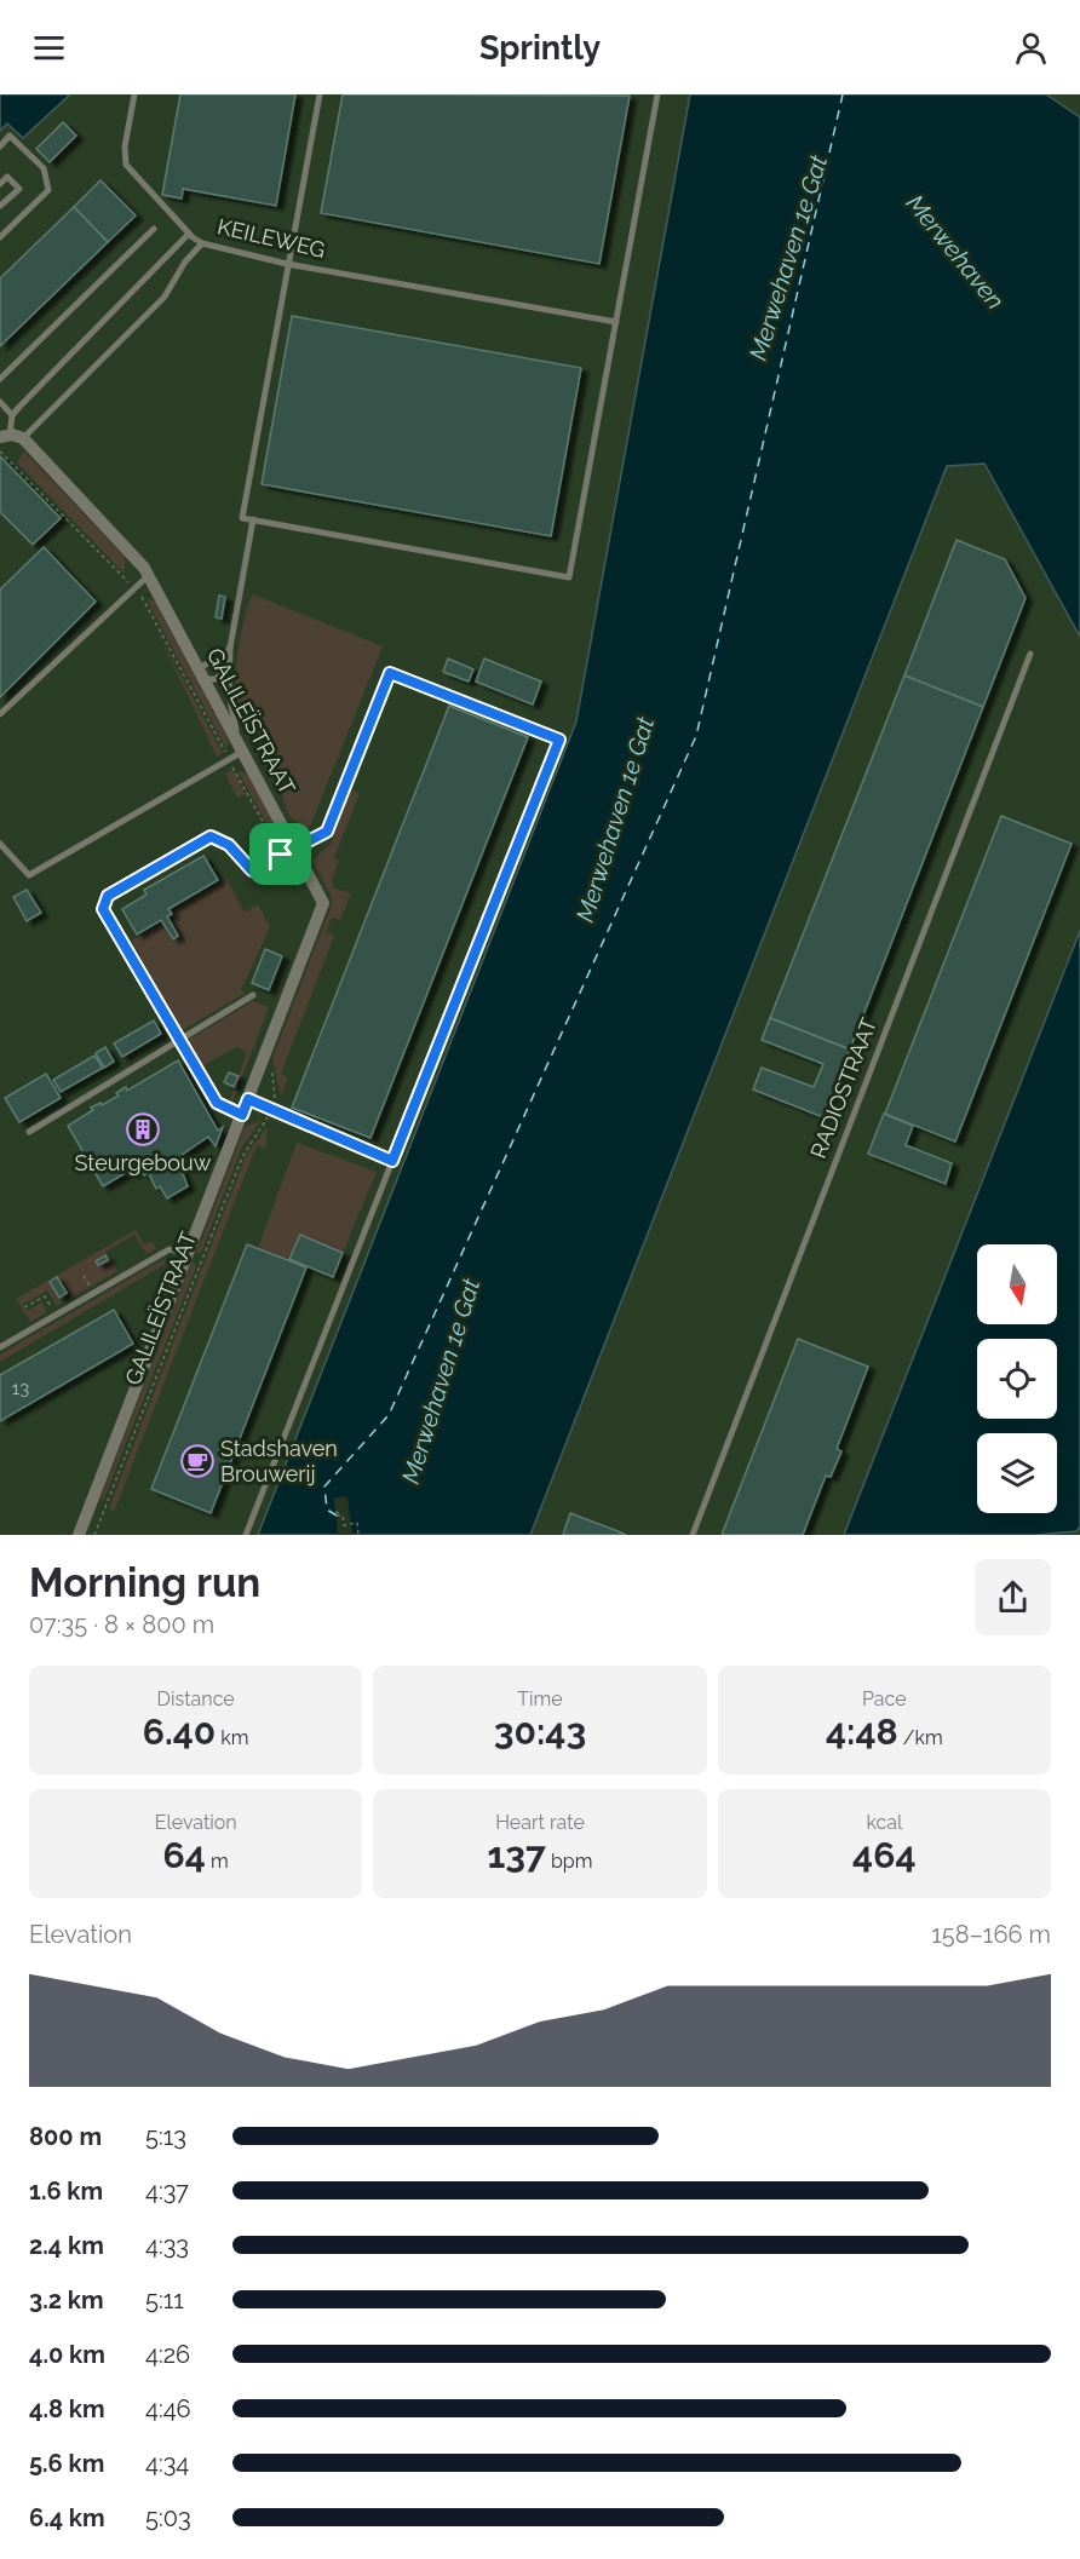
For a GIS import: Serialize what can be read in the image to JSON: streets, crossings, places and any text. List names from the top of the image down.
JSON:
{
  "streets": {
    "street": ["GALILEÏSTRAAT"],
    "lane": ["KEILEWEG", "RADIOSTRAAT"]
  },
  "crossings": [
    ["KEILEWEG", "GALILEÏSTRAAT"]
  ],
  "water": ["Merwehaven", "Merwehaven 1e Gat"],
  "places": {
    "building": ["Steurgebouw"],
    "cafe": ["Stadshaven Brouwerij"]
  },
  "house_numbers": ["13"],
  "north": "bottom",
  "page": {
    "header": "Sprintly",
    "heading": ["Morning run", "07:35 · 8 × 800 m"],
    "stats": [
      ["Distance", "6.40 km"],
      ["Time", "30:43"],
      ["Pace", "4:48 /km"],
      ["Elevation", "64 m"],
      ["Heart rate", "137 bpm"],
      ["kcal", "464"]
    ],
    "chart": ["Elevation", "158–166 m"],
    "list": [
      {
        "name": "800 m",
        "note": "5:13"
      },
      {
        "name": "1.6 km",
        "note": "4:37"
      },
      {
        "name": "2.4 km",
        "note": "4:33"
      },
      {
        "name": "3.2 km",
        "note": "5:11"
      },
      {
        "name": "4.0 km",
        "note": "4:26"
      },
      {
        "name": "4.8 km",
        "note": "4:46"
      },
      {
        "name": "5.6 km",
        "note": "4:34"
      },
      {
        "name": "6.4 km",
        "note": "5:03"
      }
    ]
  }
}
